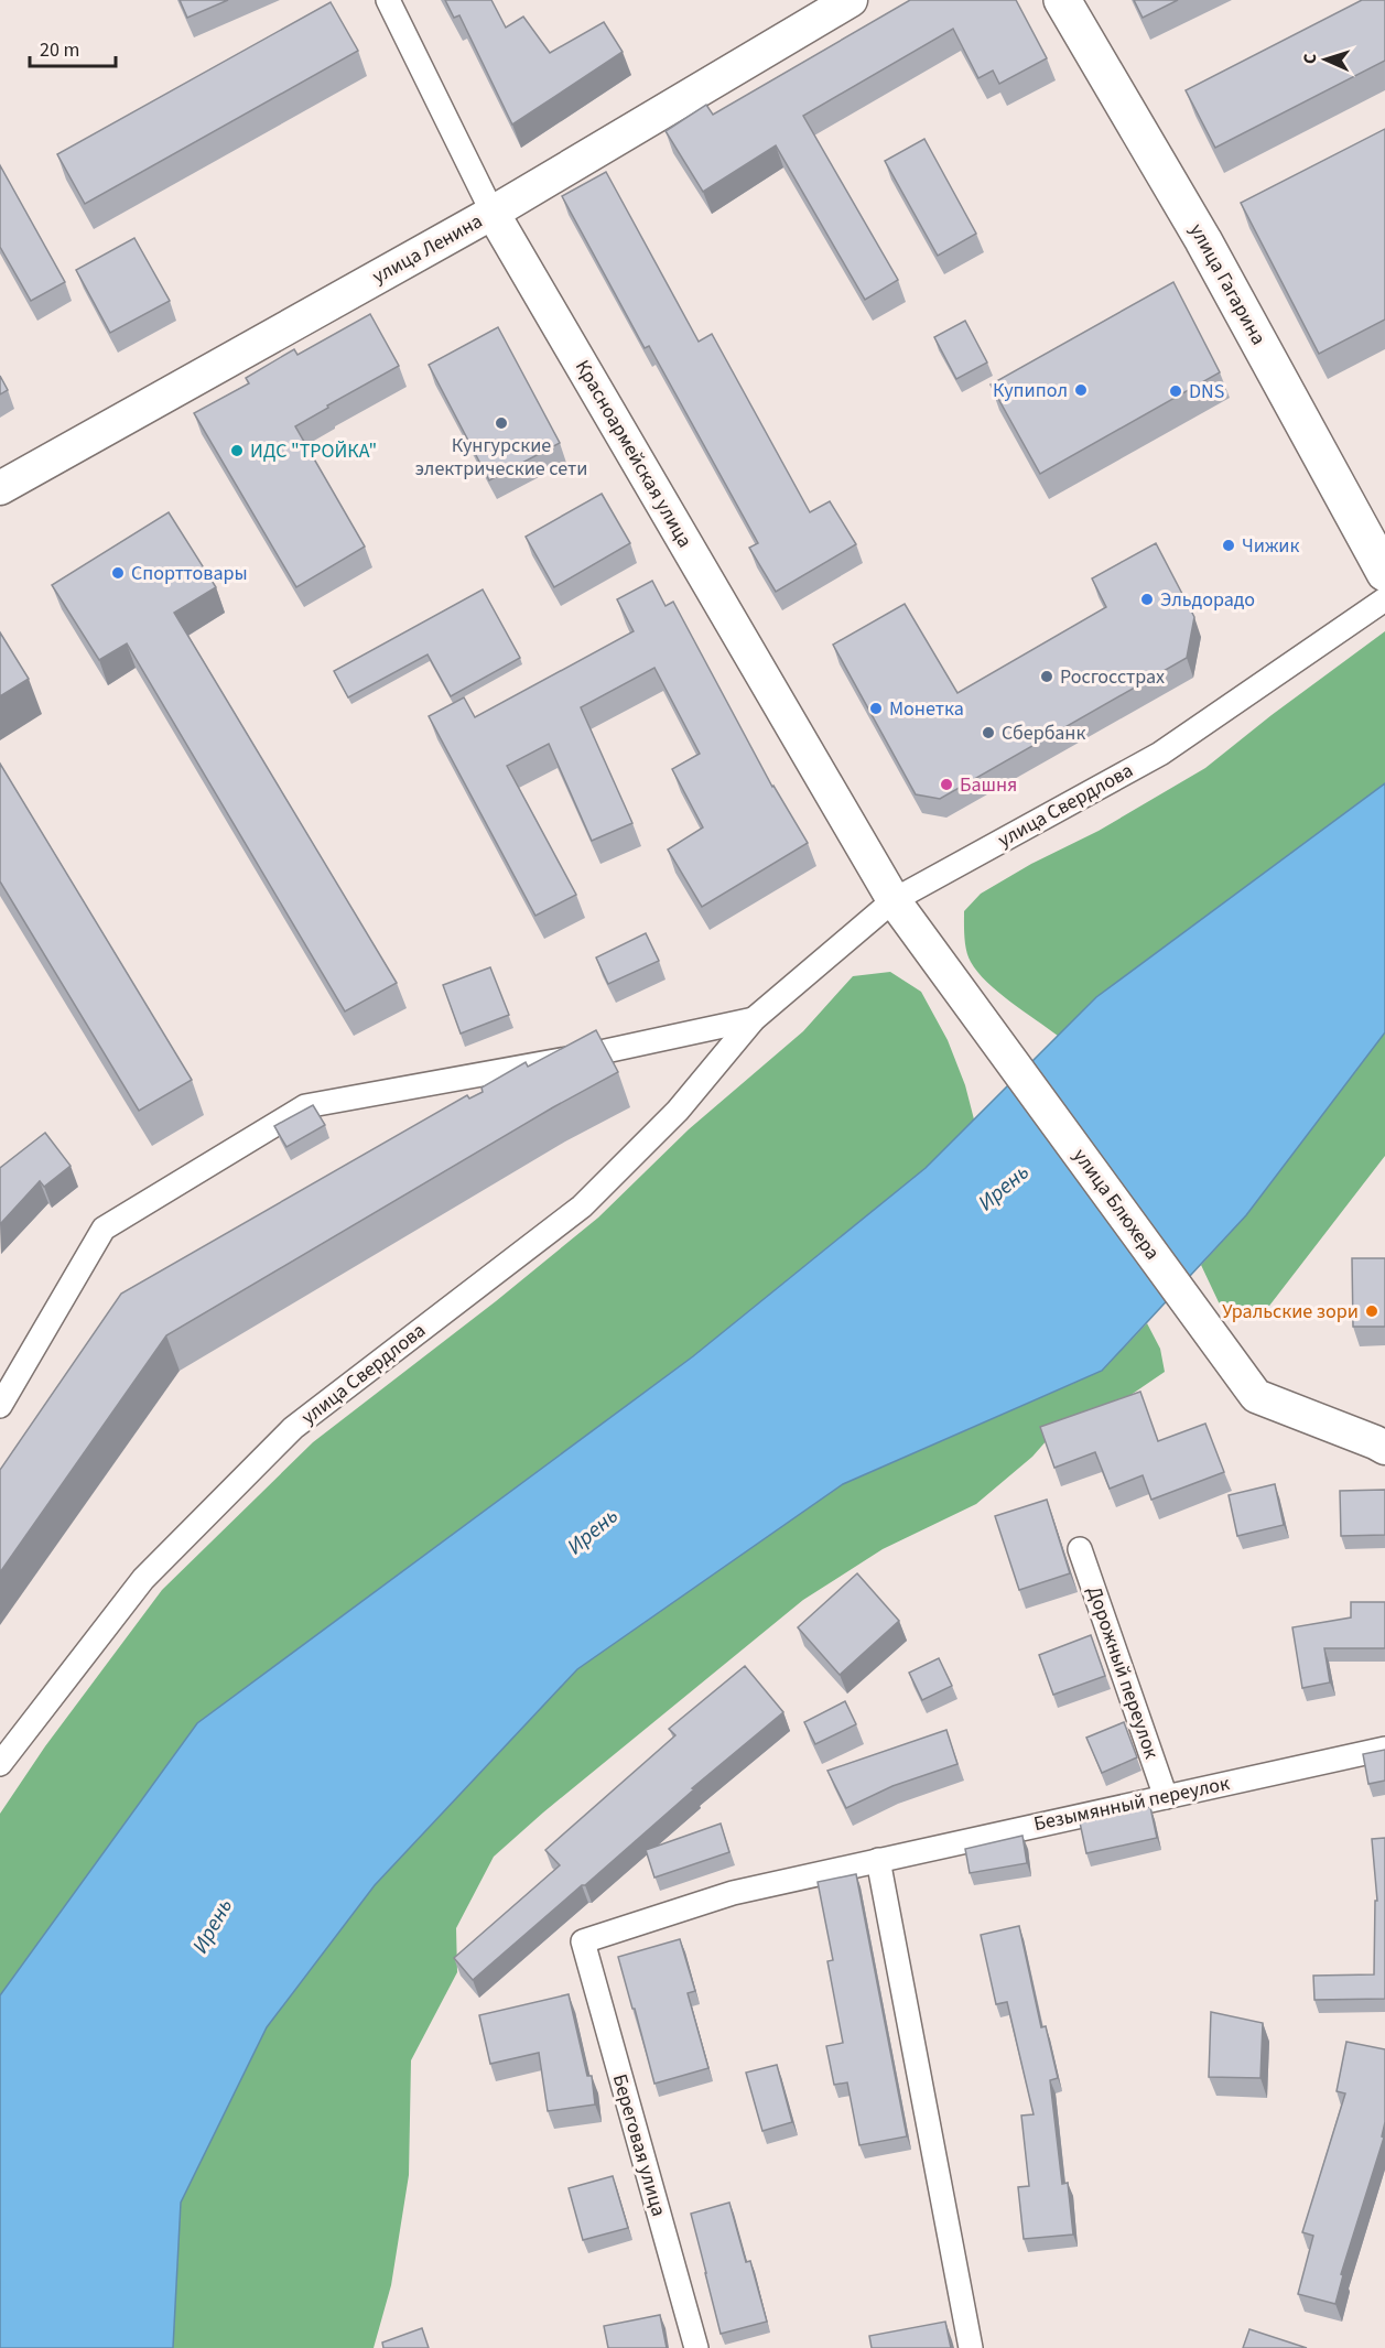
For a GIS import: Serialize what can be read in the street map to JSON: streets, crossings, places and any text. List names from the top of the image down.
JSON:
{
  "streets": {
    "main road": ["улица Гагарина"],
    "street": [
      "улица Ленина",
      "Красноармейская улица",
      "улица Свердлова",
      "улица Блюхера",
      "Дорожный переулок",
      "Безымянный переулок",
      "Береговая улица"
    ]
  },
  "crossings": [
    ["улица Ленина", "Красноармейская улица"],
    ["Красноармейская улица", "улица Свердлова"],
    ["Красноармейская улица", "улица Блюхера"],
    ["улица Свердлова", "улица Блюхера"],
    ["Дорожный переулок", "Безымянный переулок"],
    ["Безымянный переулок", "Береговая улица"]
  ],
  "water": ["Ирень"],
  "places": [
    "Купипол",
    "DNS",
    "Кунгурские электрические сети",
    "ИДС \"ТРОЙКА\"",
    "Чижик",
    "Спорттовары",
    "Эльдорадо",
    "Росгосстрах",
    "Монетка",
    "Сбербанк",
    "Башня",
    "Уральские зори"
  ],
  "scale_bar": "20 m",
  "north": "left"
}
